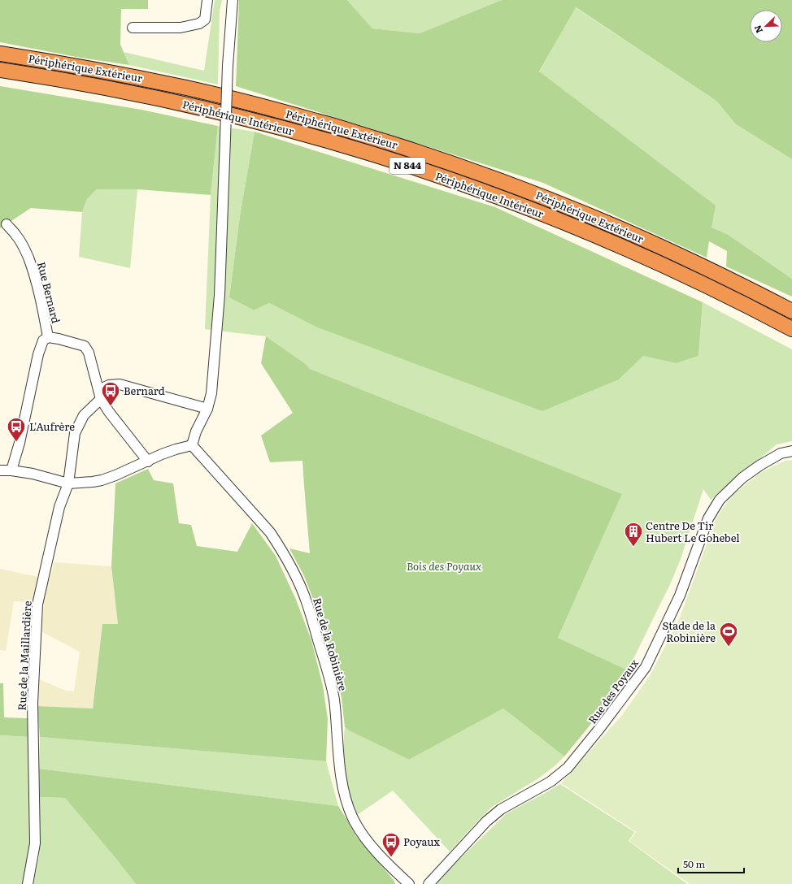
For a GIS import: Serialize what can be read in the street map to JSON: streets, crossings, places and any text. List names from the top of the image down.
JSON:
{
  "streets": {
    "highway": ["Périphérique Extérieur", "Périphérique Intérieur", "N 844"],
    "street": [
      "Rue Bernard",
      "Rue de la Robinière",
      "Rue de la Maillardière",
      "Rue des Poyaux"
    ]
  },
  "crossings": [
    ["Rue Bernard", "Rue de la Maillardière"]
  ],
  "parks": ["Bois des Poyaux"],
  "places": {
    "bus stop": ["Bernard", "L'Aufrère", "Poyaux"],
    "building": ["Centre De Tir Hubert Le Gohebel"],
    "sports": ["Stade de la Robinière"]
  },
  "scale_bar": "50 m",
  "north": "bottom left"
}
